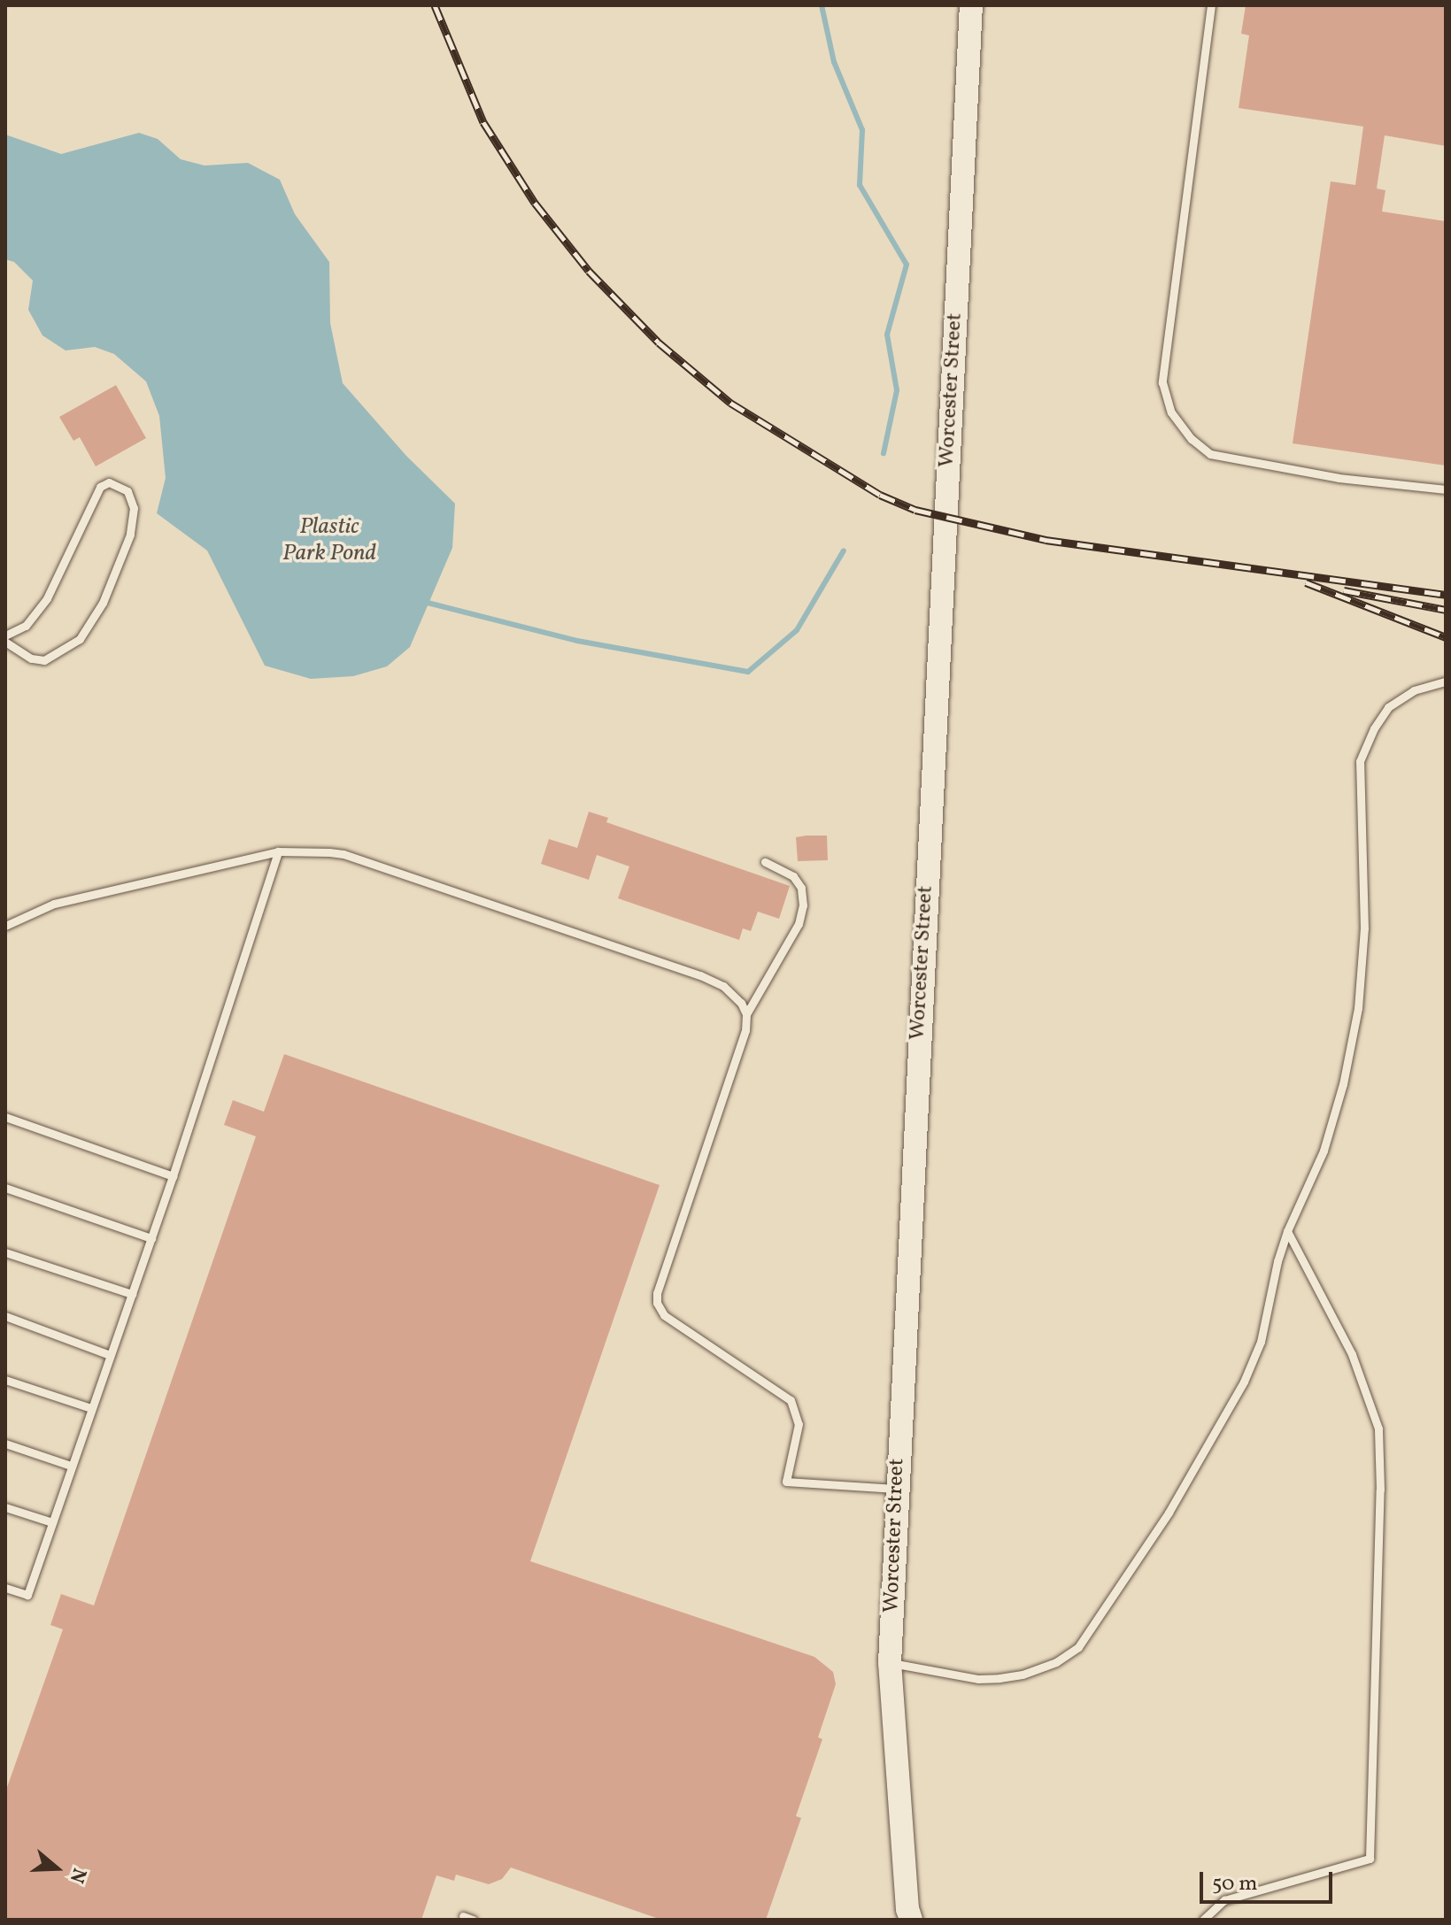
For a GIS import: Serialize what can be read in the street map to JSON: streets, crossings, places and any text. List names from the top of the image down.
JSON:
{
  "streets": {
    "main road": ["Worcester Street"]
  },
  "water": ["Plastic Park Pond"],
  "scale_bar": "50 m",
  "north": "right"
}
